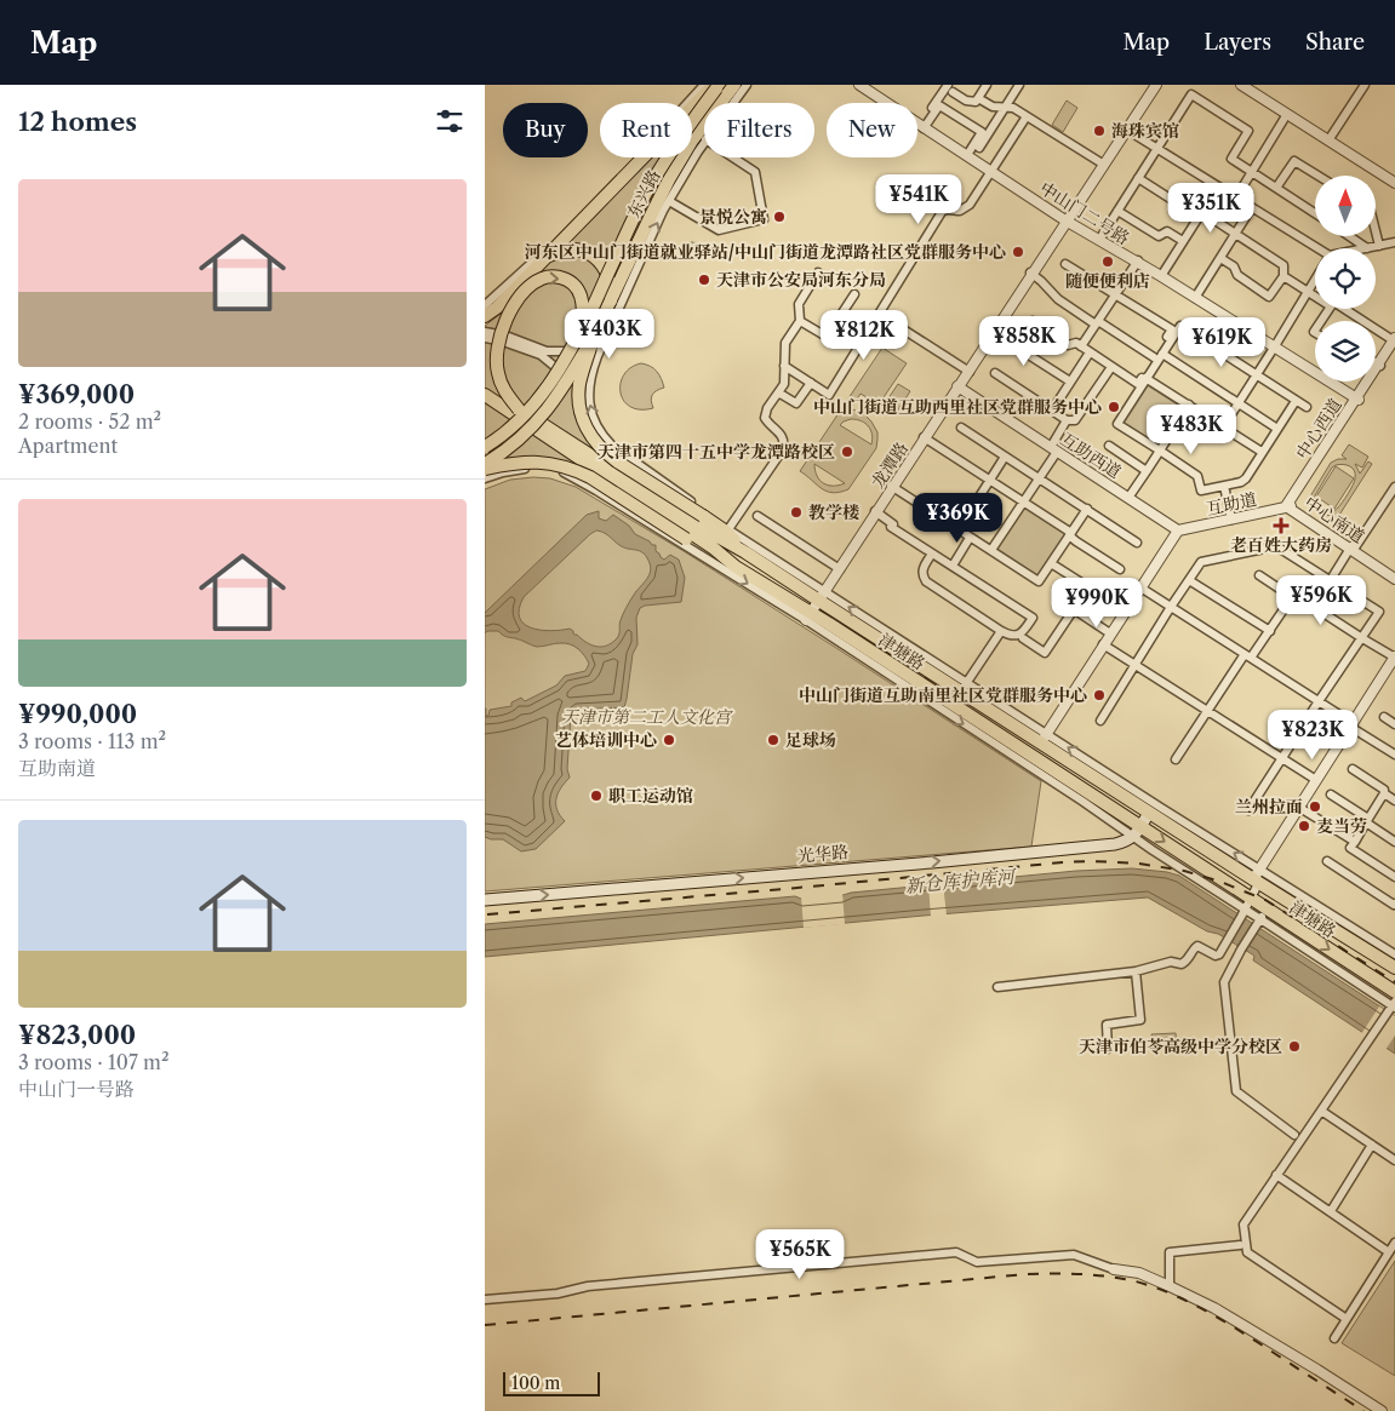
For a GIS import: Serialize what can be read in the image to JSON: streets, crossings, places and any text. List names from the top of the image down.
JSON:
{
  "streets": {
    "main road": ["东兴路", "津塘路", "光华路"],
    "street": [
      "中山门二号路",
      "中心西道",
      "互助西道",
      "龙潭路",
      "互助道",
      "中心南道"
    ]
  },
  "crossings": [
    ["中山门二号路", "中心西道"],
    ["中山门二号路", "龙潭路"],
    ["中心西道", "互助道"],
    ["中心西道", "中心南道"],
    ["互助西道", "龙潭路"],
    ["互助西道", "互助道"],
    ["龙潭路", "津塘路"],
    ["互助道", "中心南道"],
    ["津塘路", "光华路"]
  ],
  "one_way": ["光华路"],
  "water": ["新仓库护库河"],
  "parks": ["天津市第二工人文化宫"],
  "places": {
    "other": [
      "海珠宾馆",
      "景悦公寓",
      "河东区中山门街道就业驿站/中山门街道龙潭路社区党群服务中心",
      "随便便利店",
      "天津市公安局河东分局",
      "中山门街道互助西里社区党群服务中心",
      "天津市第四十五中学龙潭路校区",
      "教学楼",
      "中山门街道互助南里社区党群服务中心",
      "艺体培训中心",
      "足球场",
      "职工运动馆",
      "兰州拉面",
      "麦当劳",
      "天津市伯苓高级中学分校区"
    ],
    "health": ["老百姓大药房"]
  },
  "scale_bar": "100 m",
  "north": "top",
  "page": {
    "header": "Map",
    "nav": ["Map", "Layers", "Share"],
    "heading": "12 homes",
    "chip": [
      "Buy",
      "Rent",
      "Filters",
      "New"
    ],
    "list": [
      {
        "name": "¥369,000",
        "note": "2 rooms · 52 m² · Apartment"
      },
      {
        "name": "¥990,000",
        "note": "3 rooms · 113 m² · 互助南道"
      },
      {
        "name": "¥823,000",
        "note": "3 rooms · 107 m² · 中山门一号路"
      }
    ],
    "price": [
      "¥541K",
      "¥351K",
      "¥403K",
      "¥812K",
      "¥858K",
      "¥619K",
      "¥483K",
      "¥369K",
      "¥596K",
      "¥990K",
      "¥823K",
      "¥565K"
    ],
    "scale": "100 m"
  }
}
